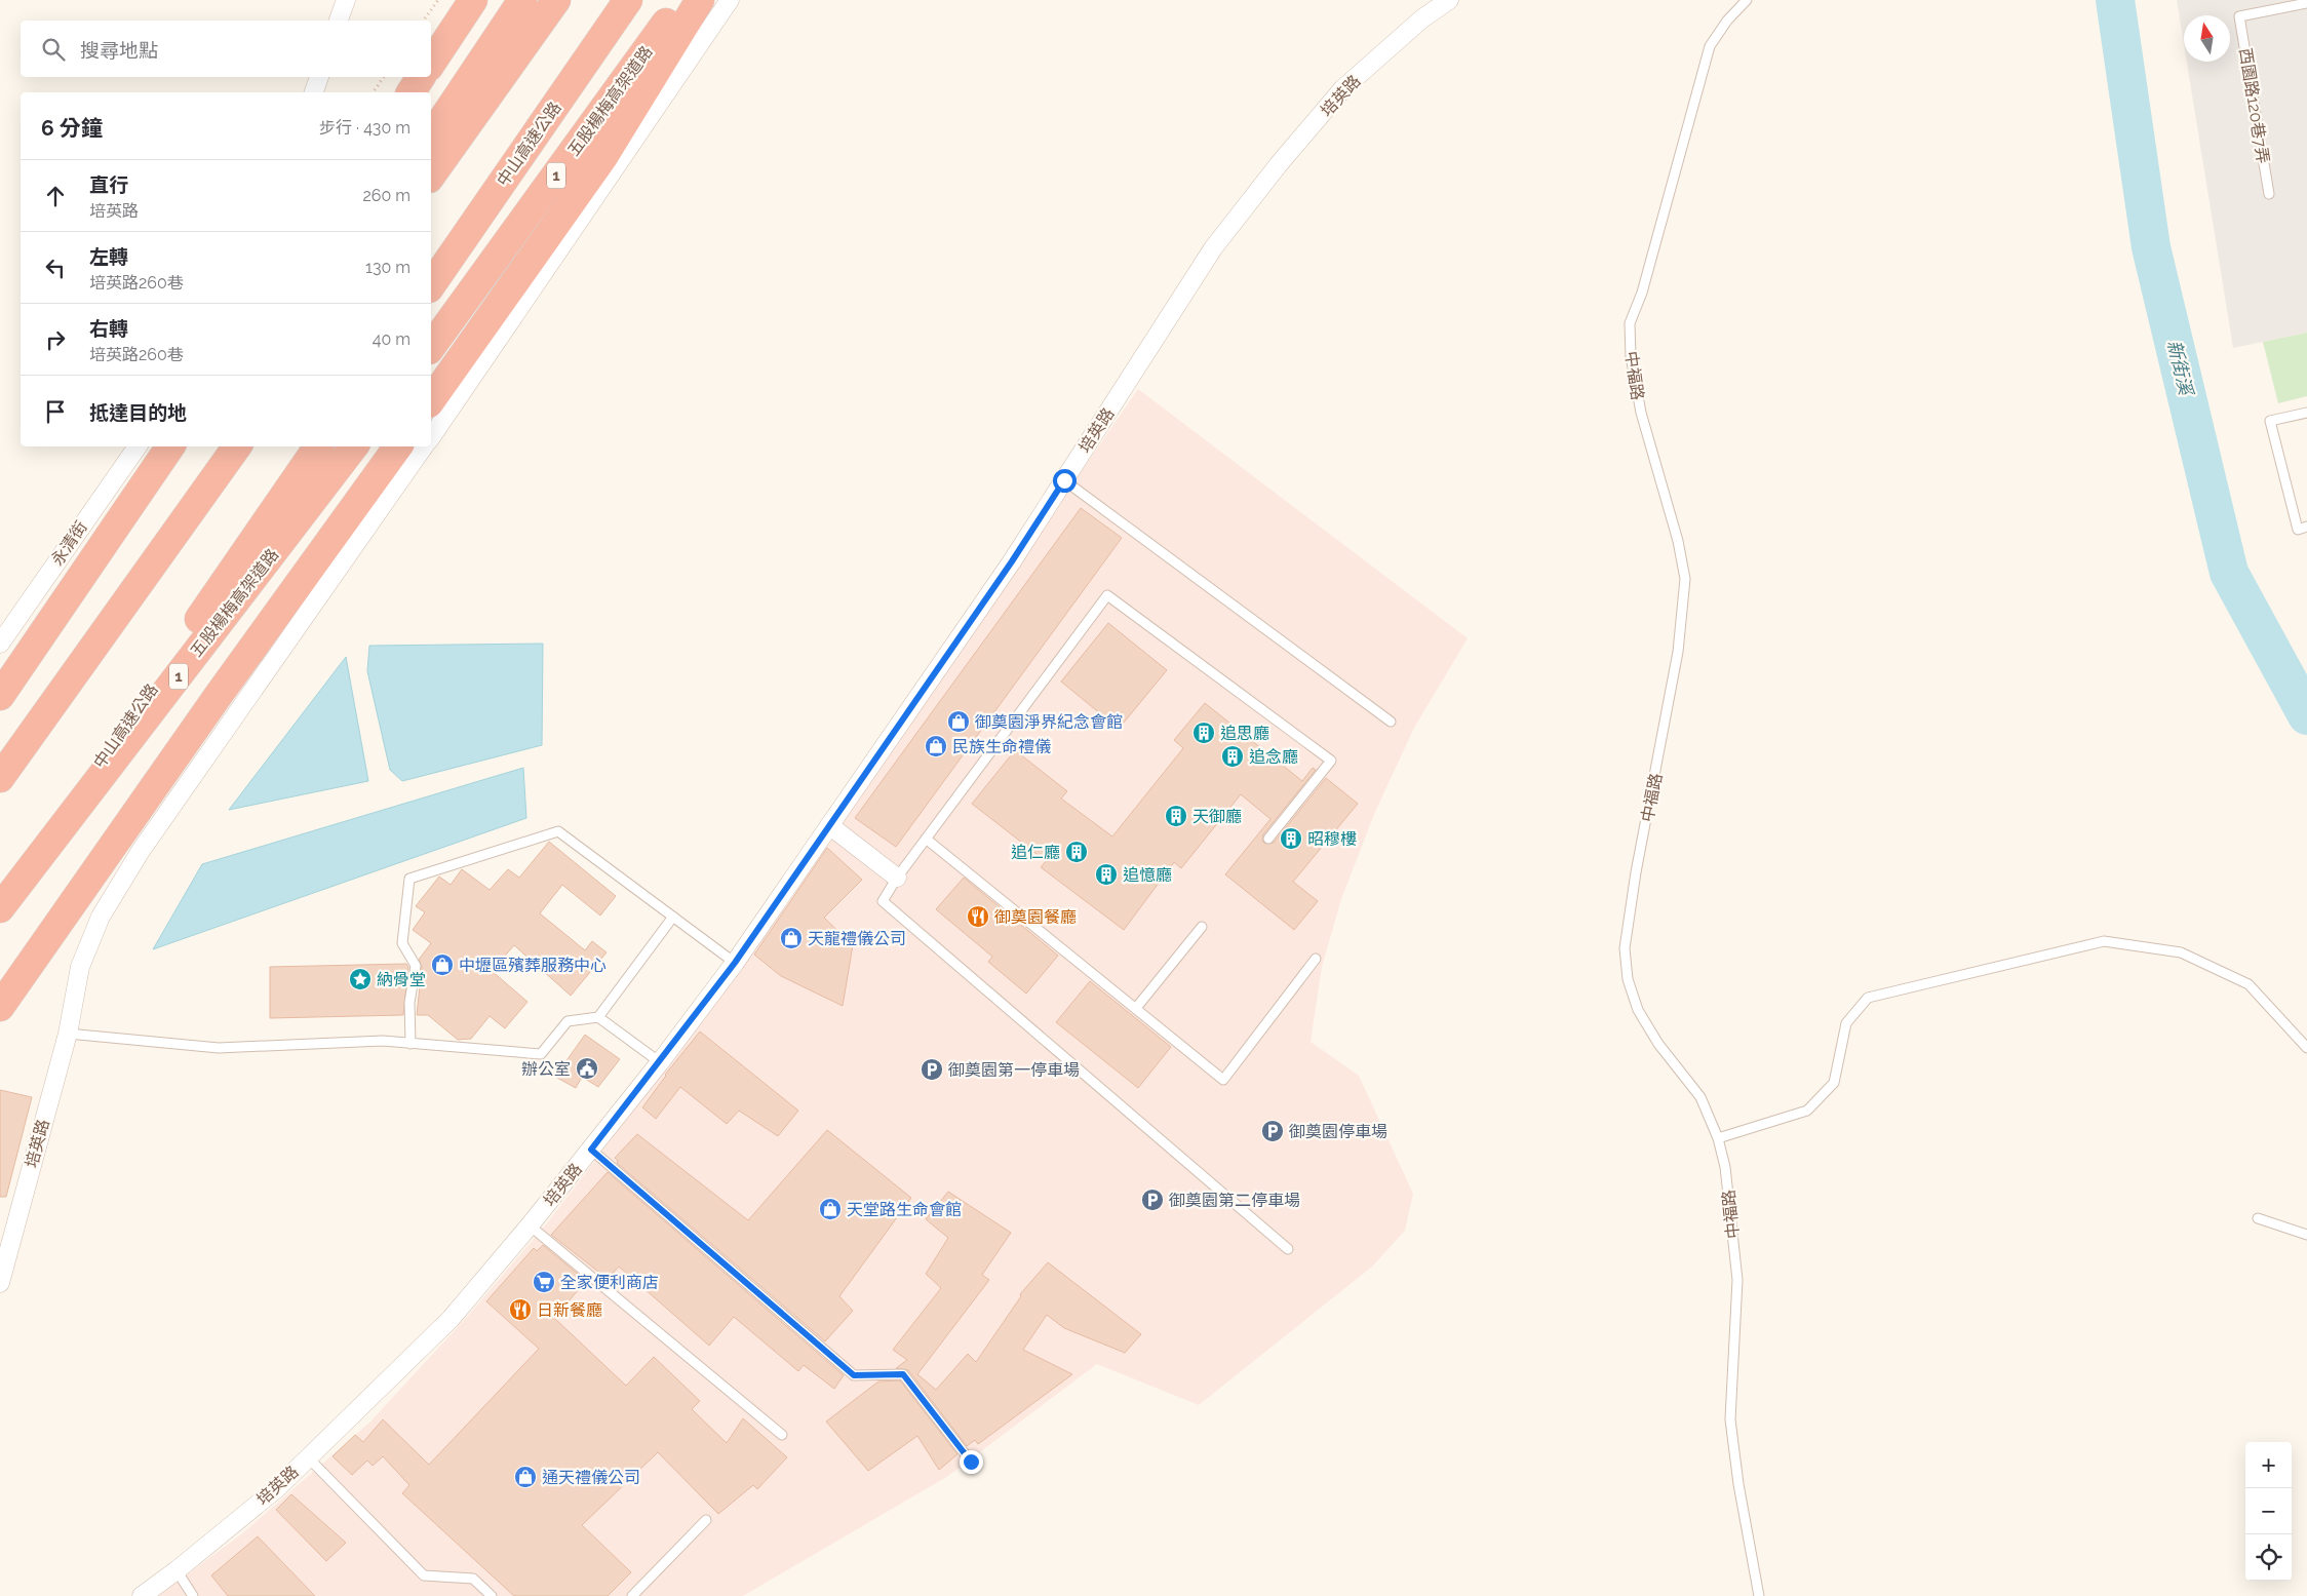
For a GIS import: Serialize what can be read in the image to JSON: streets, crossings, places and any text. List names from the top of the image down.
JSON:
{
  "streets": {
    "highway": ["五股楊梅高架道路", "中山高速公路", "1"],
    "street": ["培英路", "永清街"],
    "lane": ["西園路120巷7弄", "中福路"]
  },
  "crossings": [
    ["五股楊梅高架道路", "中山高速公路"]
  ],
  "water": ["新街溪"],
  "places": {
    "shop": [
      "御奠園淨界紀念會館",
      "民族生命禮儀",
      "天龍禮儀公司",
      "中壢區殯葬服務中心",
      "天堂路生命會館",
      "通天禮儀公司"
    ],
    "building": [
      "追思廳",
      "追念廳",
      "天御廳",
      "昭穆樓",
      "追仁廳",
      "追憶廳"
    ],
    "restaurant": ["御奠園餐廳", "日新餐廳"],
    "place": ["納骨堂"],
    "public building": ["辦公室"],
    "parking": ["御奠園第一停車場", "御奠園停車場", "御奠園第二停車場"],
    "supermarket": ["全家便利商店"]
  },
  "north": "top",
  "page": {
    "search": "搜尋地點",
    "heading": ["6 分鐘", "步行 · 430 m"],
    "list": [
      ["直行", "培英路", "260 m"],
      ["左轉", "培英路260巷", "130 m"],
      ["右轉", "培英路260巷", "40 m"],
      "抵達目的地"
    ],
    "map_buttons": ["+", "−"]
  }
}
